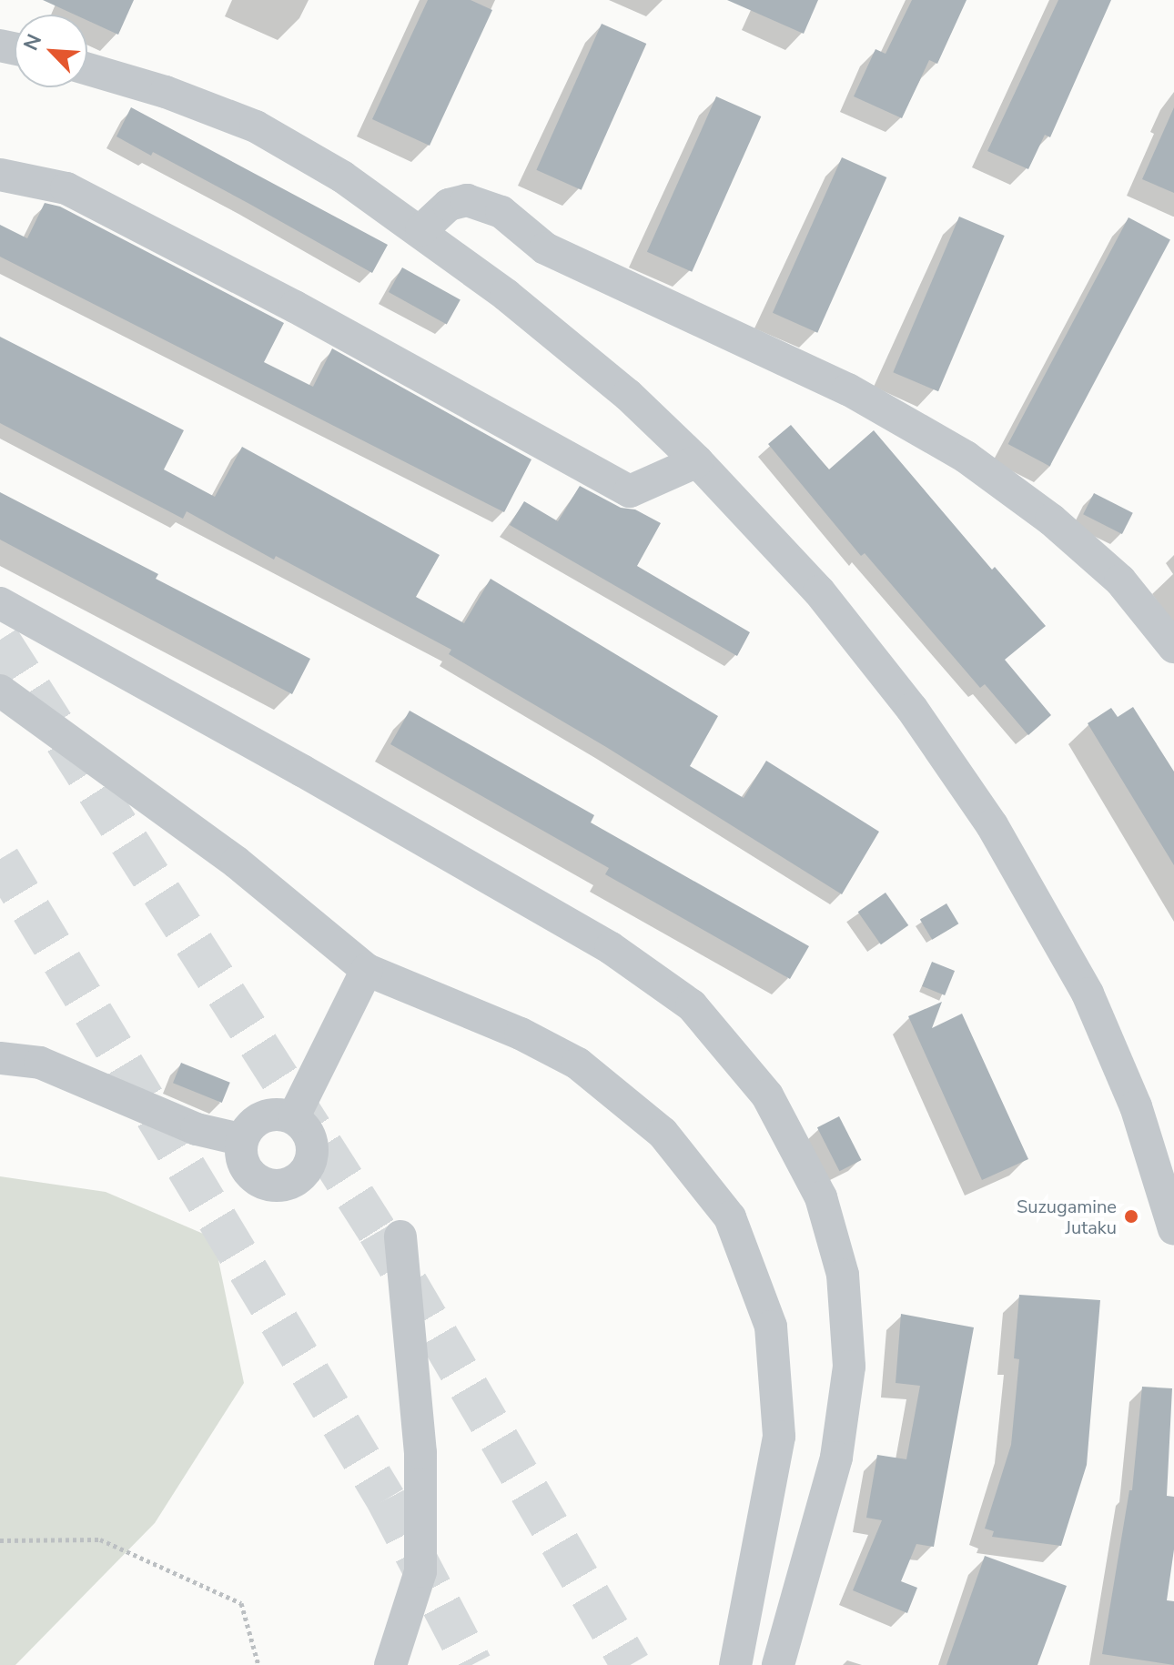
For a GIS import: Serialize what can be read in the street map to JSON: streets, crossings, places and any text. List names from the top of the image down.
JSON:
{
  "places": ["Suzugamine Jutaku"],
  "north": "top left"
}
